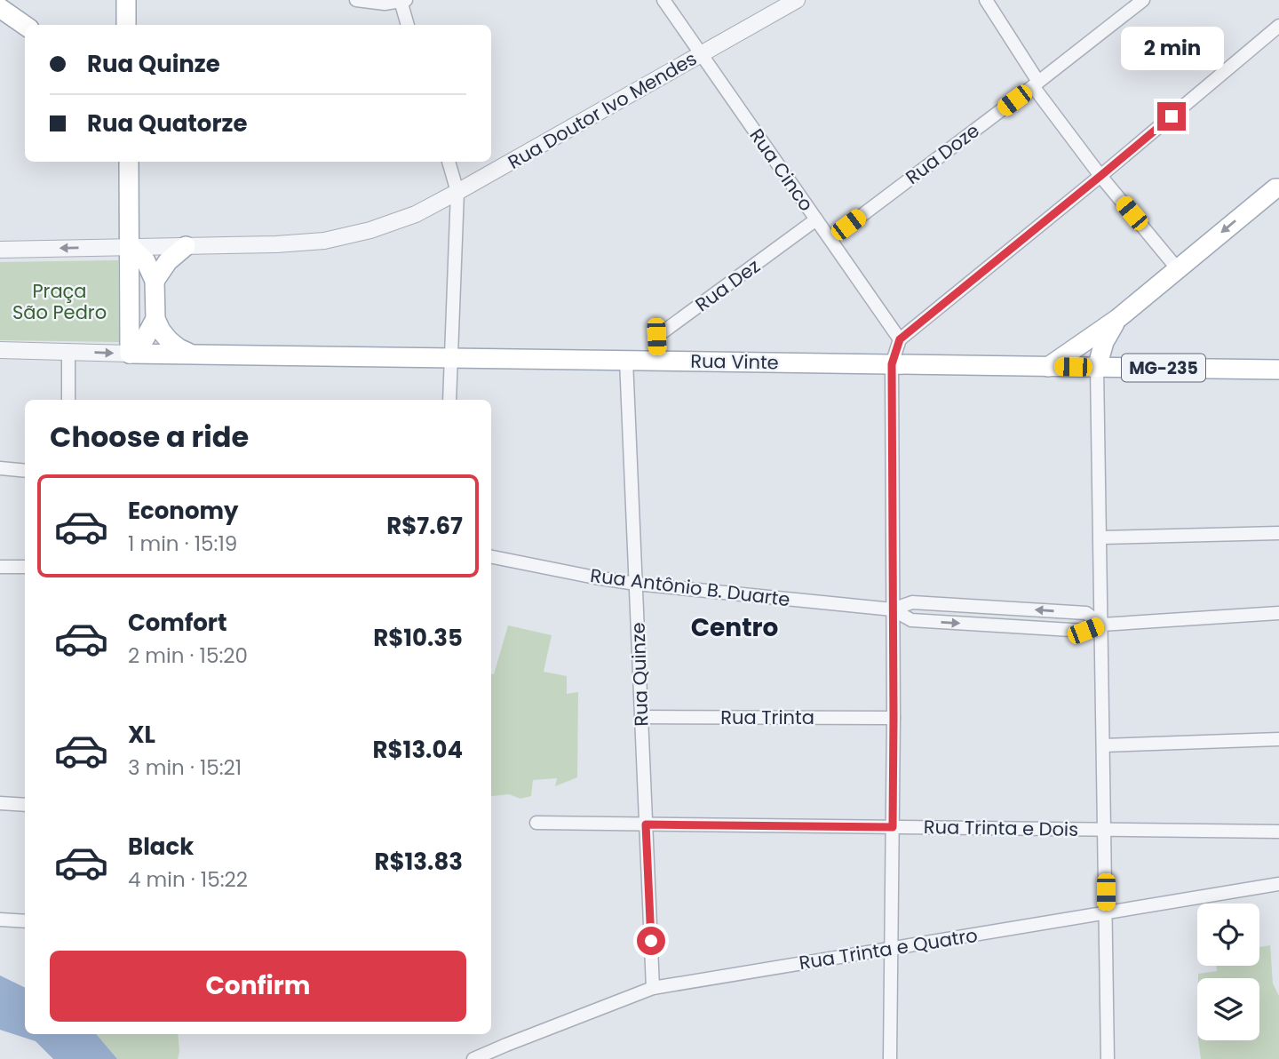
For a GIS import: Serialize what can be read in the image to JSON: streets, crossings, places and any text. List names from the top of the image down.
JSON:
{
  "streets": {
    "main road": ["Rua Vinte", "MG-235"],
    "street": [
      "Rua Doutor Ivo Mendes",
      "Rua Doze",
      "Rua Cinco",
      "Rua Dez",
      "Rua Antônio B. Duarte",
      "Rua Quinze",
      "Rua Trinta",
      "Rua Trinta e Dois",
      "Rua Trinta e Quatro"
    ]
  },
  "crossings": [
    ["Rua Doutor Ivo Mendes", "Rua Cinco"],
    ["Rua Doze", "Rua Cinco"],
    ["Rua Cinco", "Rua Dez"],
    ["Rua Dez", "Rua Vinte"],
    ["Rua Vinte", "MG-235"],
    ["Rua Vinte", "Rua Quinze"],
    ["Rua Antônio B. Duarte", "Rua Quinze"],
    ["Rua Quinze", "Rua Trinta"],
    ["Rua Quinze", "Rua Trinta e Dois"],
    ["Rua Quinze", "Rua Trinta e Quatro"]
  ],
  "districts": ["Centro"],
  "parks": ["Praça São Pedro"],
  "page": {
    "banner": ["Rua Quinze", "Rua Quatorze"],
    "bubble": "2 min",
    "heading": "Choose a ride",
    "list": [
      {
        "name": "Economy",
        "note": "1 min · 15:19",
        "value": "R$7.67"
      },
      {
        "name": "Comfort",
        "note": "2 min · 15:20",
        "value": "R$10.35"
      },
      {
        "name": "XL",
        "note": "3 min · 15:21",
        "value": "R$13.04"
      },
      {
        "name": "Black",
        "note": "4 min · 15:22",
        "value": "R$13.83"
      }
    ],
    "buttons": "Confirm"
  }
}
